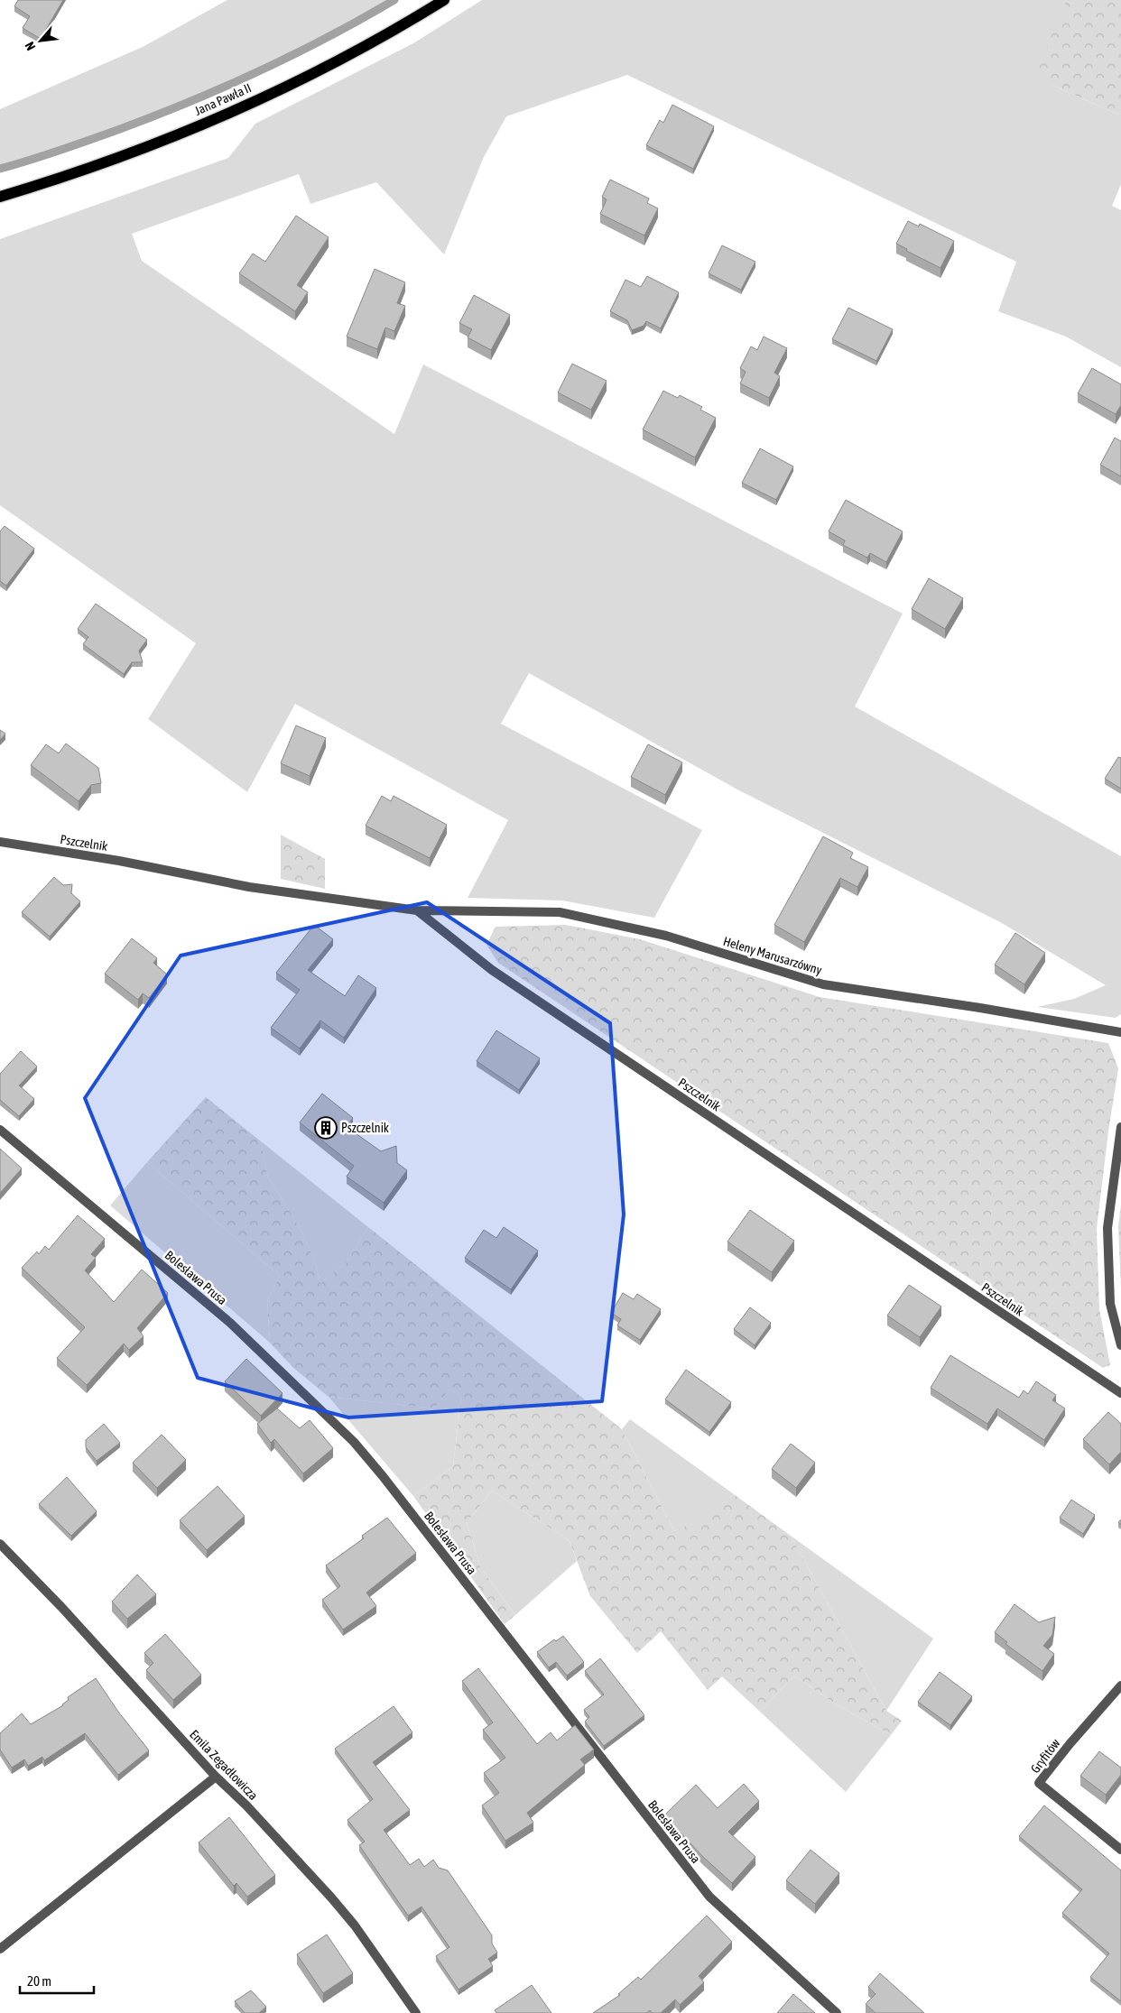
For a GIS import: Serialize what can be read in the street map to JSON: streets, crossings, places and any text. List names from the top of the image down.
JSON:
{
  "streets": {
    "main road": ["Jana Pawła II"],
    "street": [
      "Pszczelnik",
      "Heleny Marusarzówny",
      "Bolesława Prusa",
      "Gryfitów",
      "Emila Zegadłowicza"
    ]
  },
  "crossings": [
    ["Pszczelnik", "Heleny Marusarzówny"]
  ],
  "places": {
    "building": ["Pszczelnik"]
  },
  "scale_bar": "20 m",
  "north": "bottom left"
}
